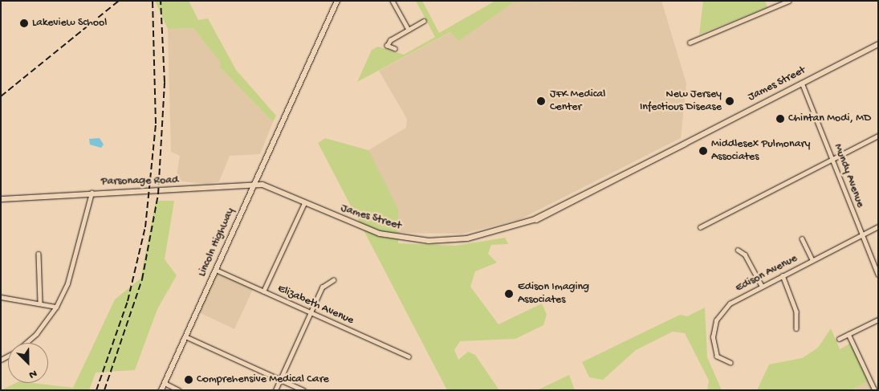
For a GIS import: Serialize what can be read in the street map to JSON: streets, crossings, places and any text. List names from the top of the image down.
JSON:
{
  "streets": {
    "street": [
      "James Street",
      "Mundy Avenue",
      "Parsonage Road",
      "Lincoln Highway",
      "Edison Avenue",
      "Elizabeth Avenue"
    ]
  },
  "crossings": [
    ["James Street", "Mundy Avenue"],
    ["James Street", "Parsonage Road"],
    ["James Street", "Lincoln Highway"],
    ["Mundy Avenue", "Edison Avenue"],
    ["Parsonage Road", "Lincoln Highway"],
    ["Lincoln Highway", "Elizabeth Avenue"]
  ],
  "places": [
    "Lakeview School",
    "JFK Medical Center",
    "New Jersey Infectious Disease",
    "Chintan Modi, MD",
    "Middlesex Pulmonary Associates",
    "Edison Imaging Associates",
    "Comprehensive Medical Care"
  ],
  "north": "bottom right"
}
